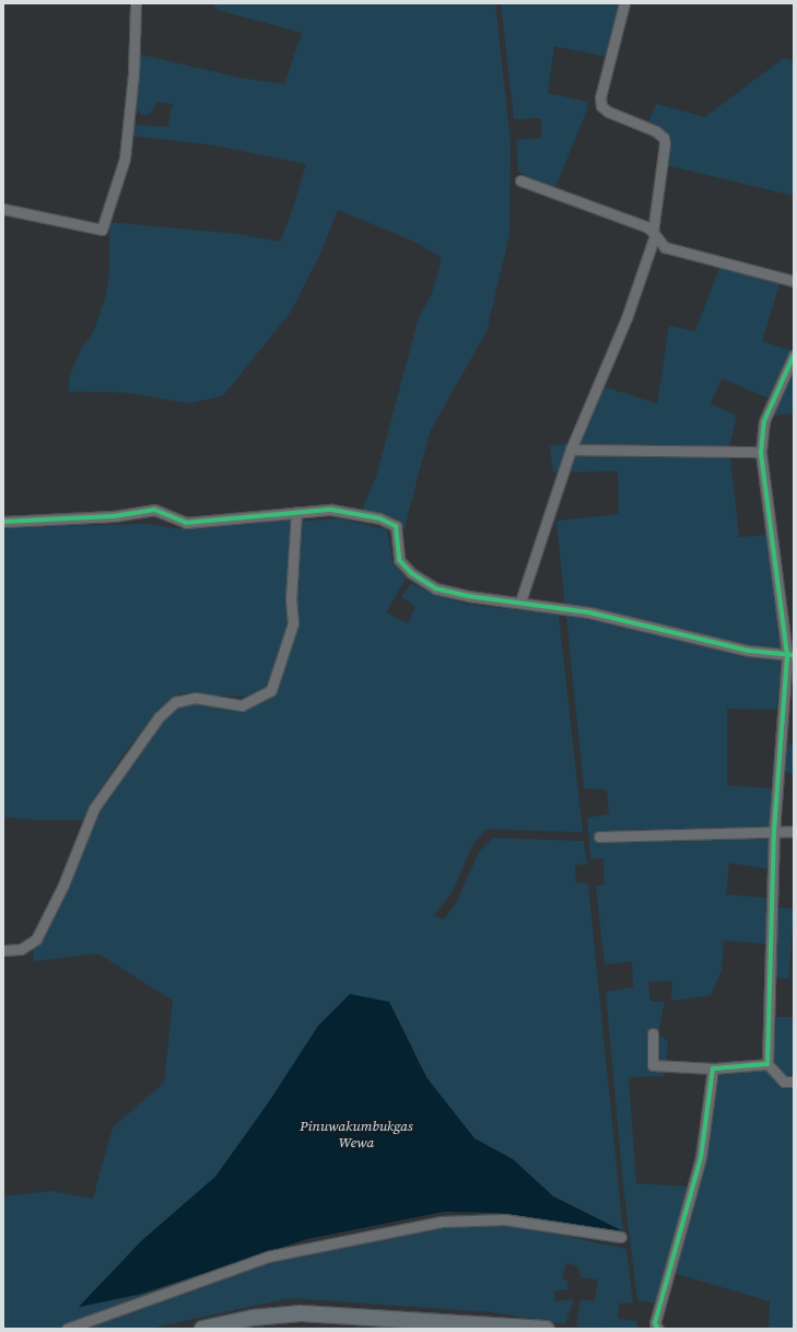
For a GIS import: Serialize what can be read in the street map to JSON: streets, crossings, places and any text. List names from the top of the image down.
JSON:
{
  "water": ["Pinuwakumbukgas Wewa"]
}
